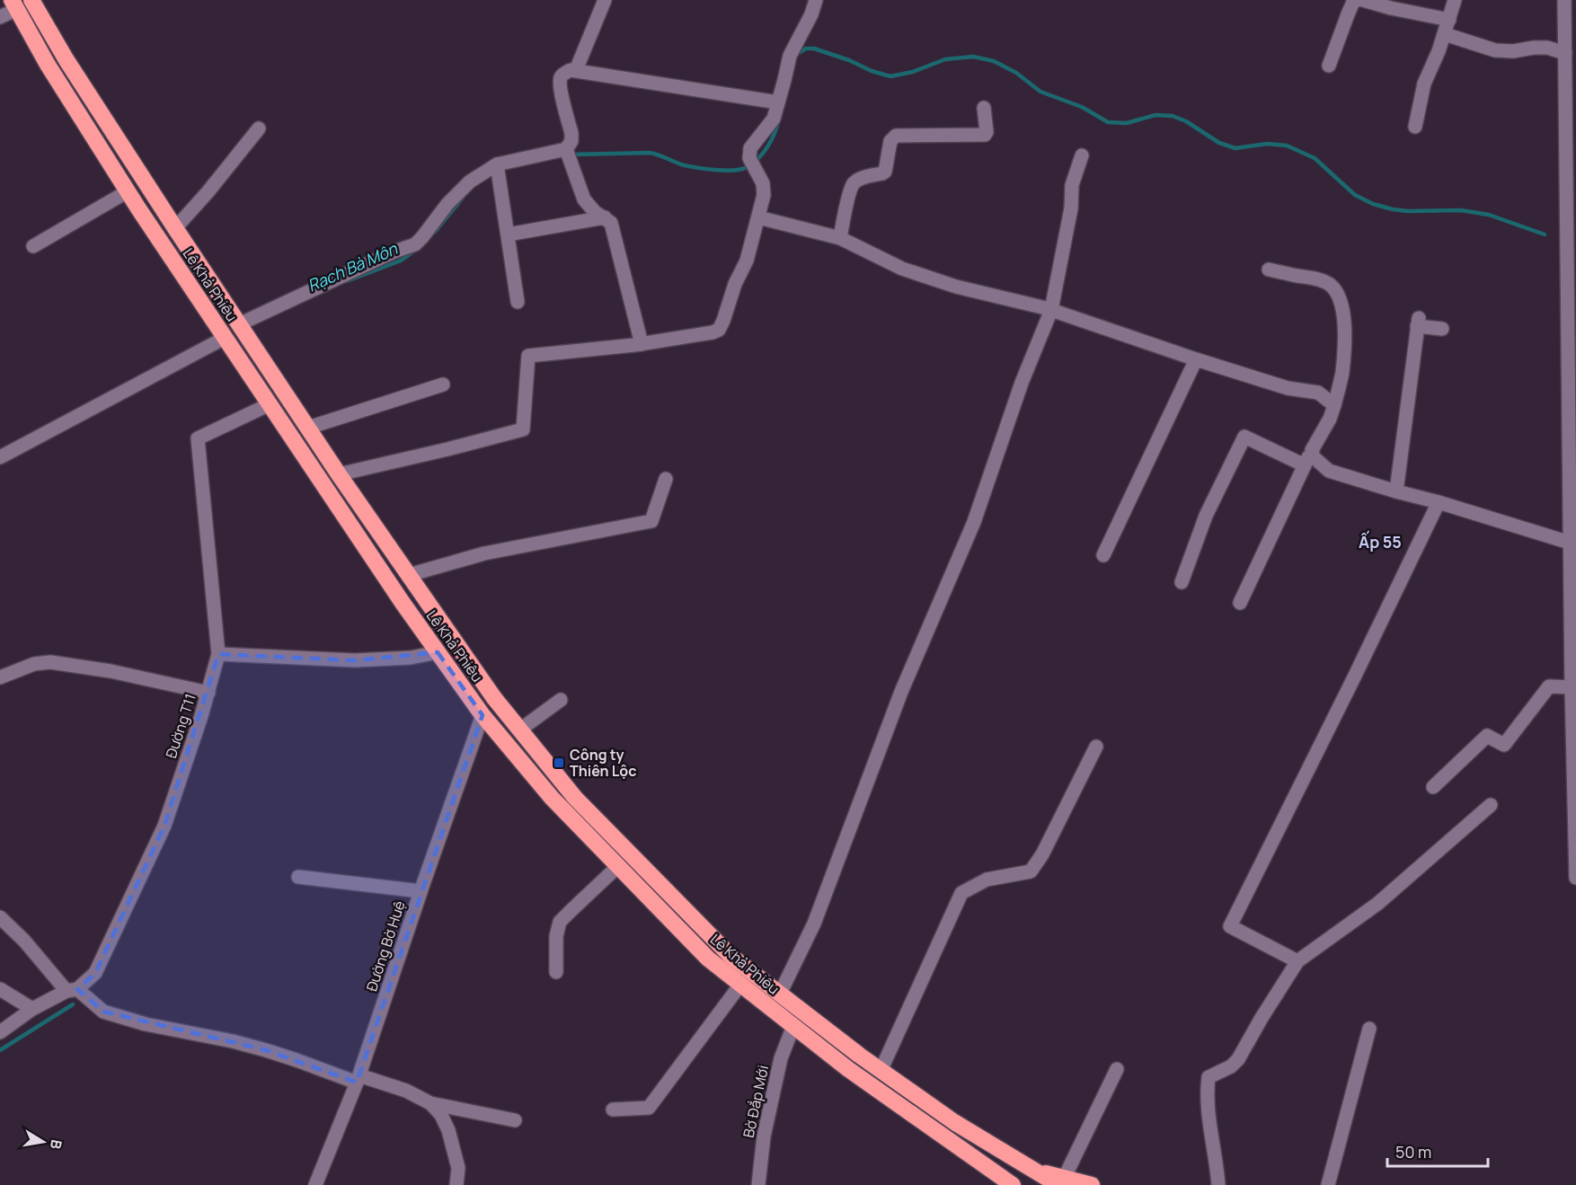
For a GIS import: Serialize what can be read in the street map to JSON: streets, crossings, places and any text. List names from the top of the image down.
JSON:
{
  "streets": {
    "highway": ["Lê Khả Phiêu"],
    "street": ["Đường T11", "Đường Bờ Huệ", "Bờ Đắp Mới"]
  },
  "crossings": [
    ["Lê Khả Phiêu", "Đường T11"],
    ["Lê Khả Phiêu", "Đường Bờ Huệ"],
    ["Lê Khả Phiêu", "Bờ Đắp Mới"]
  ],
  "districts": ["Ấp 55"],
  "water": ["Rạch Bà Môn"],
  "places": {
    "transit": ["Công ty Thiên Lộc"]
  },
  "scale_bar": "50 m",
  "north": "right"
}
